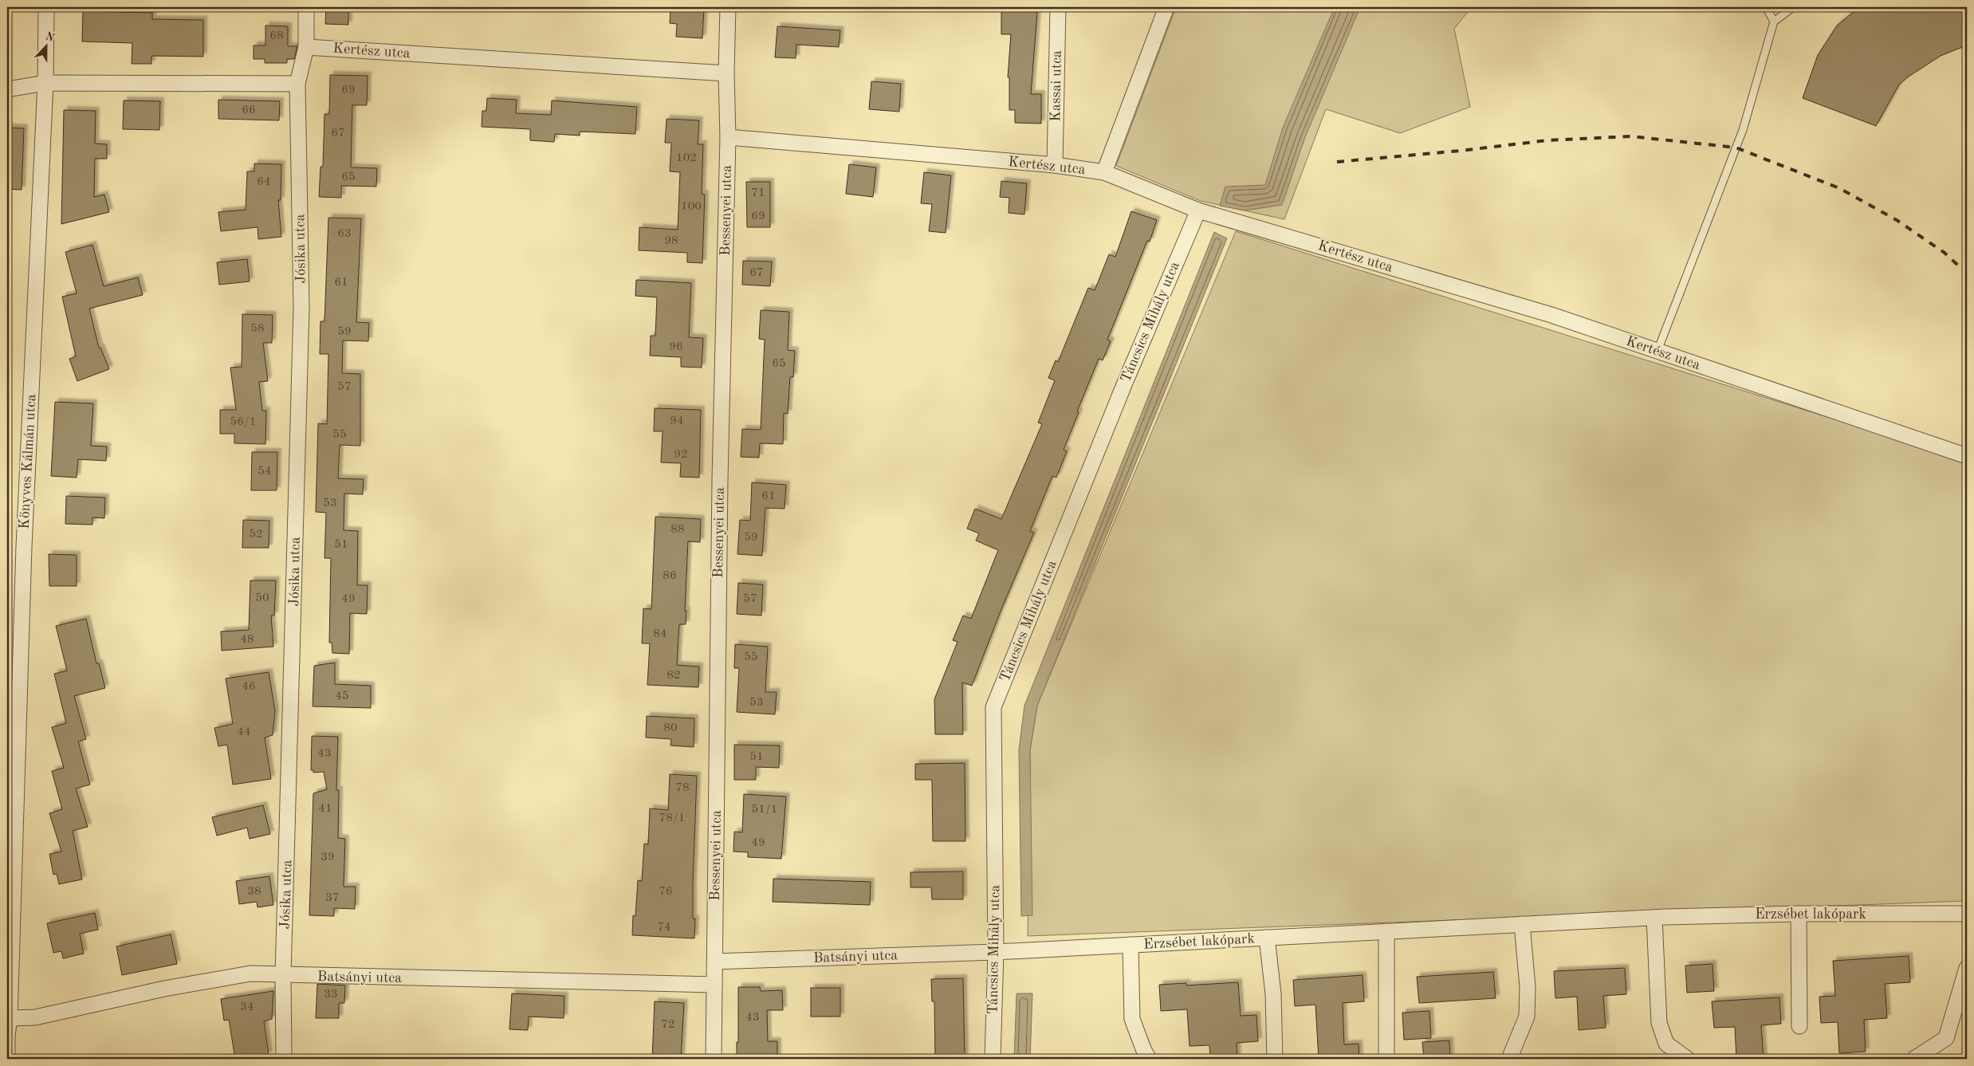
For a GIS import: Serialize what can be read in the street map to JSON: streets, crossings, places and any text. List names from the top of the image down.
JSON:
{
  "streets": {
    "street": [
      "Kertész utca",
      "Kassai utca",
      "Bessenyei utca",
      "Jósika utca",
      "Táncsics Mihály utca",
      "Könyves Kálmán utca",
      "Erzsébet lakópark",
      "Batsányi utca"
    ]
  },
  "crossings": [
    ["Kertész utca", "Kassai utca"],
    ["Kertész utca", "Bessenyei utca"],
    ["Kertész utca", "Táncsics Mihály utca"],
    ["Bessenyei utca", "Batsányi utca"],
    ["Jósika utca", "Batsányi utca"],
    ["Táncsics Mihály utca", "Erzsébet lakópark"],
    ["Táncsics Mihály utca", "Batsányi utca"],
    ["Könyves Kálmán utca", "Batsányi utca"],
    ["Erzsébet lakópark", "Batsányi utca"]
  ],
  "house_numbers": [
    "68",
    "69",
    "66",
    "67",
    "102",
    "65",
    "64",
    "71",
    "100",
    "69",
    "63",
    "98",
    "67",
    "61",
    "58",
    "59",
    "96",
    "65",
    "57",
    "94",
    "56/1",
    "55",
    "92",
    "54",
    "61",
    "53",
    "88",
    "52",
    "59",
    "51",
    "86",
    "50",
    "49",
    "57",
    "84",
    "48",
    "55",
    "82",
    "46",
    "45",
    "53",
    "80",
    "44",
    "43",
    "51",
    "78",
    "41",
    "51/1",
    "78/1",
    "49",
    "39",
    "38",
    "76",
    "37",
    "74",
    "33",
    "34",
    "43",
    "72"
  ],
  "north": "top"
}
